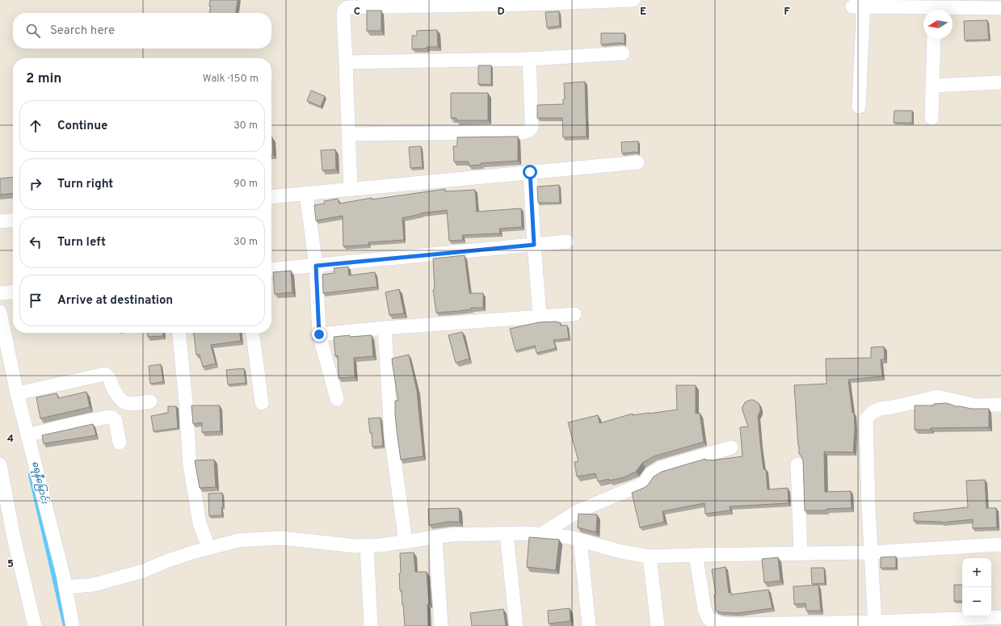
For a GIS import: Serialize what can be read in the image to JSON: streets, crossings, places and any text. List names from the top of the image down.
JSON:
{
  "water": ["ရေနီမြောင်း"],
  "north": "left",
  "page": {
    "search": "Search here",
    "heading": ["2 min", "Walk · 150 m"],
    "list": [
      ["Continue", "30 m"],
      ["Turn right", "90 m"],
      ["Turn left", "30 m"],
      "Arrive at destination"
    ],
    "map_buttons": ["+", "−"]
  },
  "grid": {
    "columns": [
      "C",
      "D",
      "E",
      "F"
    ],
    "rows": ["4", "5"]
  }
}
